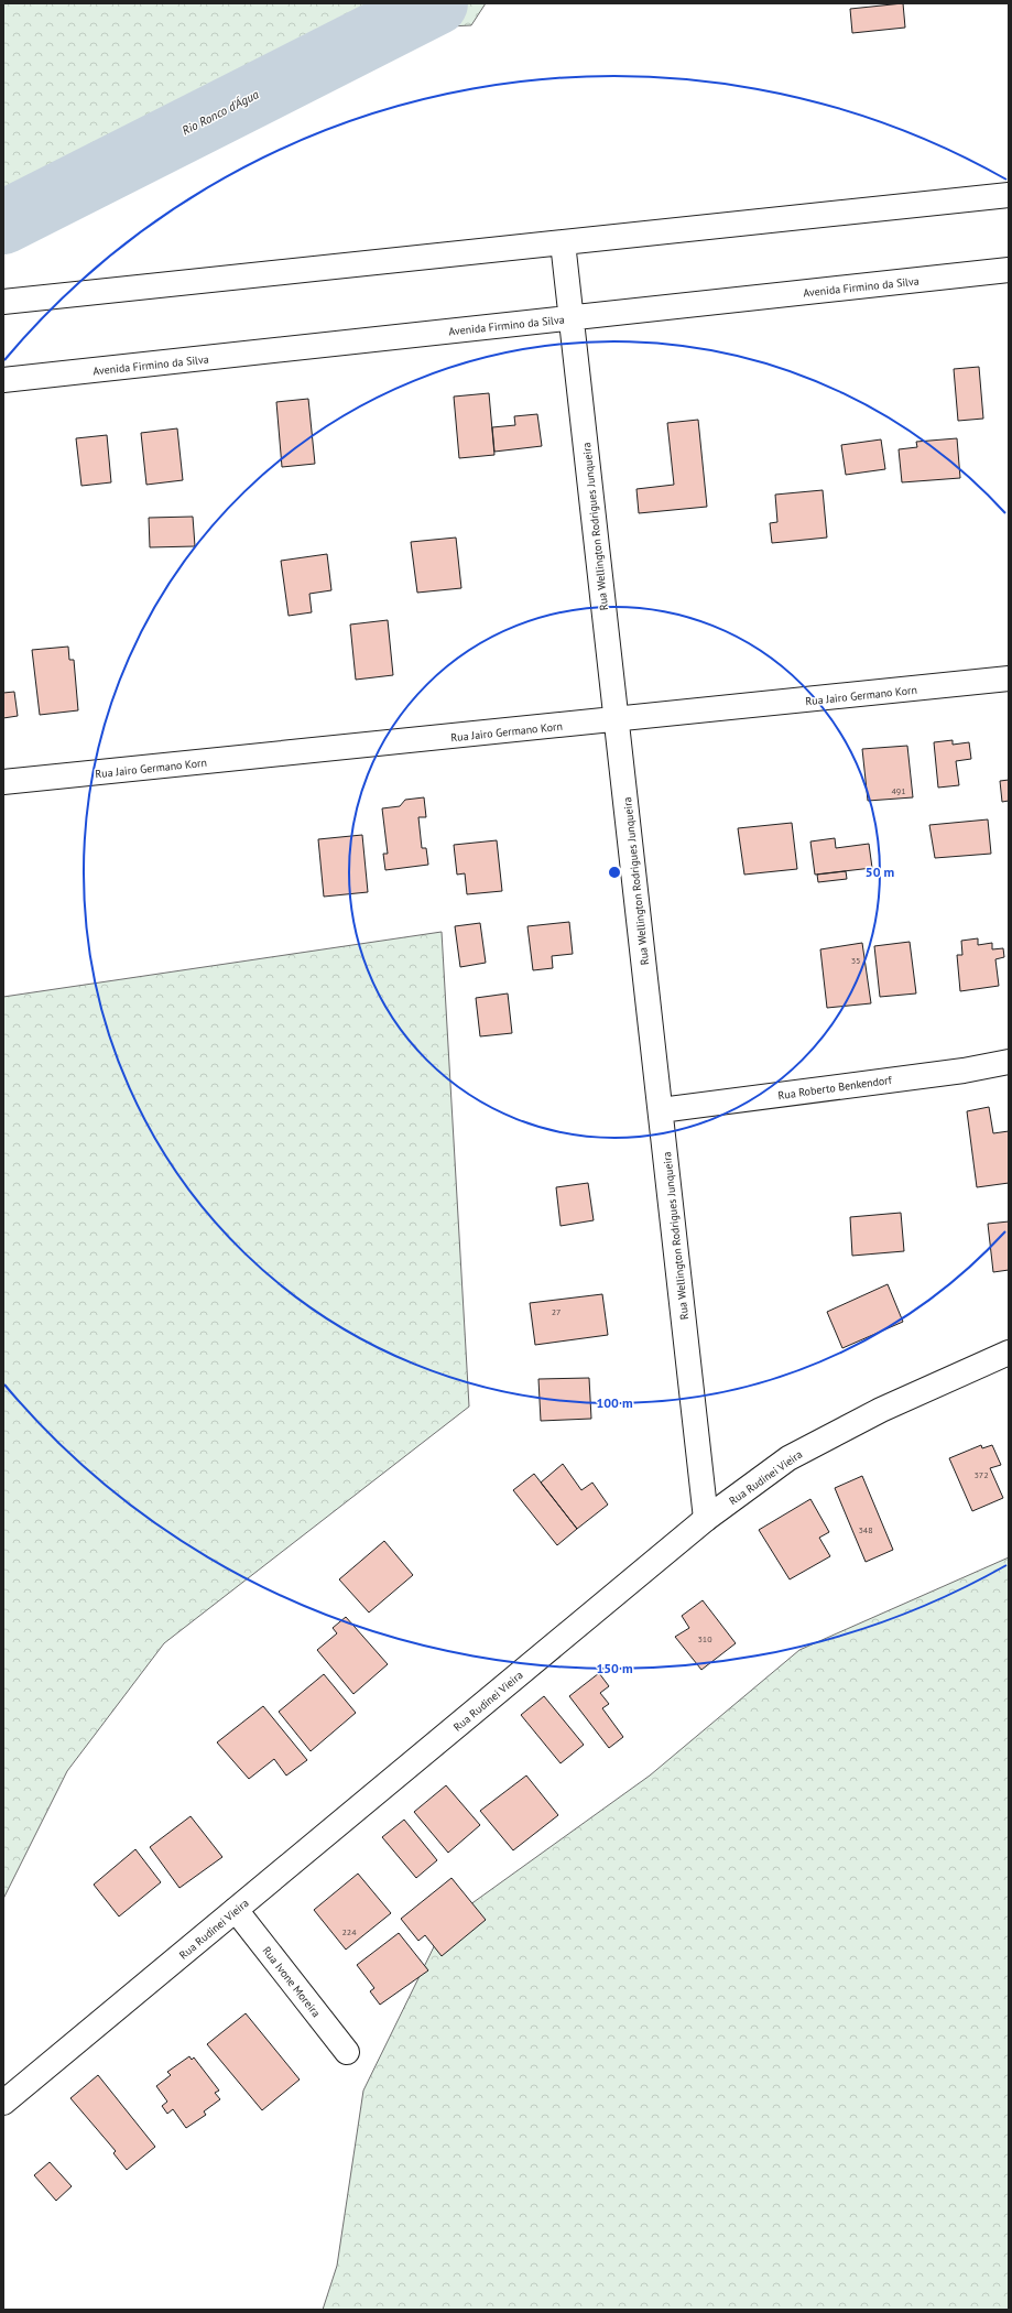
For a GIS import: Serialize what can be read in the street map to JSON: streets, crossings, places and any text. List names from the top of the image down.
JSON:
{
  "streets": {
    "street": [
      "Avenida Firmino da Silva",
      "Rua Wellington Rodrigues Junqueira",
      "Rua Jairo Germano Korn",
      "Rua Roberto Benkendorf",
      "Rua Rudinei Vieira",
      "Rua Ivone Moreira"
    ]
  },
  "crossings": [
    ["Avenida Firmino da Silva", "Rua Wellington Rodrigues Junqueira"],
    ["Rua Wellington Rodrigues Junqueira", "Rua Jairo Germano Korn"],
    ["Rua Wellington Rodrigues Junqueira", "Rua Roberto Benkendorf"],
    ["Rua Wellington Rodrigues Junqueira", "Rua Rudinei Vieira"],
    ["Rua Rudinei Vieira", "Rua Ivone Moreira"]
  ],
  "water": ["Rio Ronco d'Água"],
  "house_numbers": [
    "491",
    "35",
    "27",
    "372",
    "348",
    "310",
    "224"
  ],
  "rings": ["50 m", "100 m", "150 m"]
}
